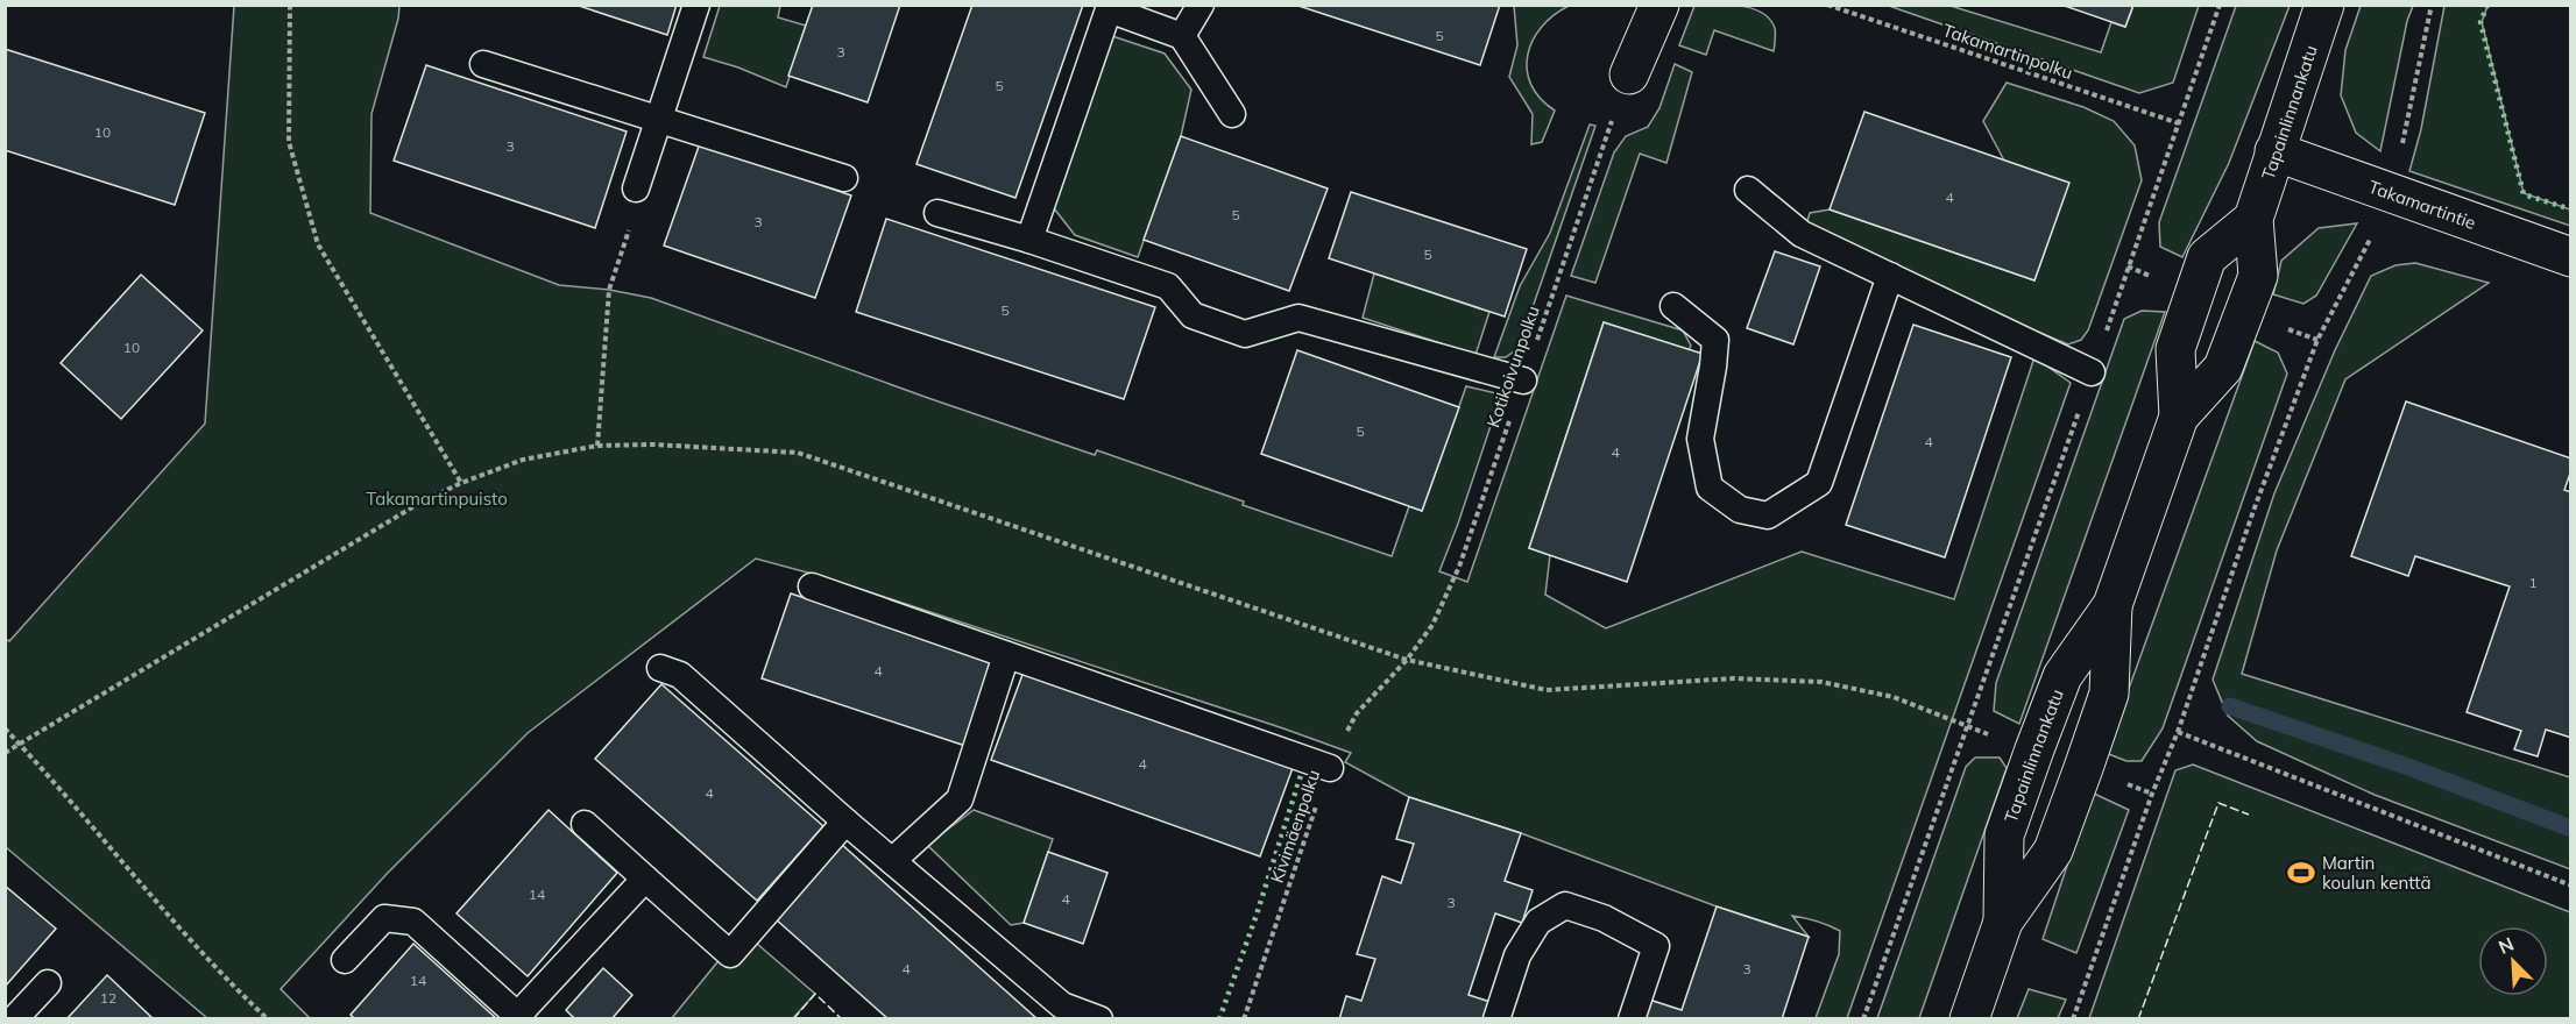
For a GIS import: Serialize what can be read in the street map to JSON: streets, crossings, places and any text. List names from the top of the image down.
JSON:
{
  "streets": {
    "street": ["Tapainlinnankatu", "Takamartintie"],
    "path": ["Takamartinpolku", "Kotikoivunpolku", "Kivimäenpolku"]
  },
  "crossings": [
    ["Tapainlinnankatu", "Takamartintie"],
    ["Kotikoivunpolku", "Kivimäenpolku"]
  ],
  "parks": ["Takamartinpuisto"],
  "places": {
    "sports": ["Martin koulun kenttä"]
  },
  "house_numbers": [
    "5",
    "3",
    "5",
    "10",
    "3",
    "4",
    "5",
    "3",
    "5",
    "5",
    "10",
    "5",
    "4",
    "4",
    "1",
    "4",
    "4",
    "4",
    "14",
    "4",
    "3",
    "4",
    "3",
    "14",
    "12"
  ],
  "north": "top left"
}
